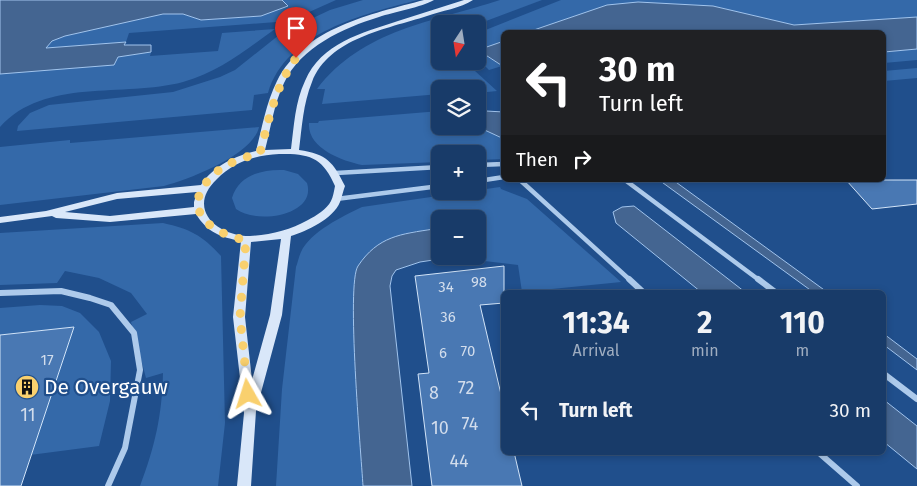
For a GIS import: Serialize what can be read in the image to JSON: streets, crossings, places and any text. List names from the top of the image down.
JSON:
{
  "places": {
    "building": ["De Overgauw"]
  },
  "house_numbers": [
    "98",
    "34",
    "36",
    "70",
    "6",
    "17",
    "72",
    "8",
    "11",
    "74",
    "10",
    "44"
  ],
  "north": "bottom",
  "page": {
    "map_buttons": ["+", "−"],
    "turn": ["30 m", "Turn left"],
    "then": "Then",
    "eta": [
      "11:34",
      "Arrival",
      "2",
      "min",
      "110",
      "m"
    ],
    "list": [
      {
        "name": "Turn left",
        "value": "30 m"
      }
    ]
  }
}
